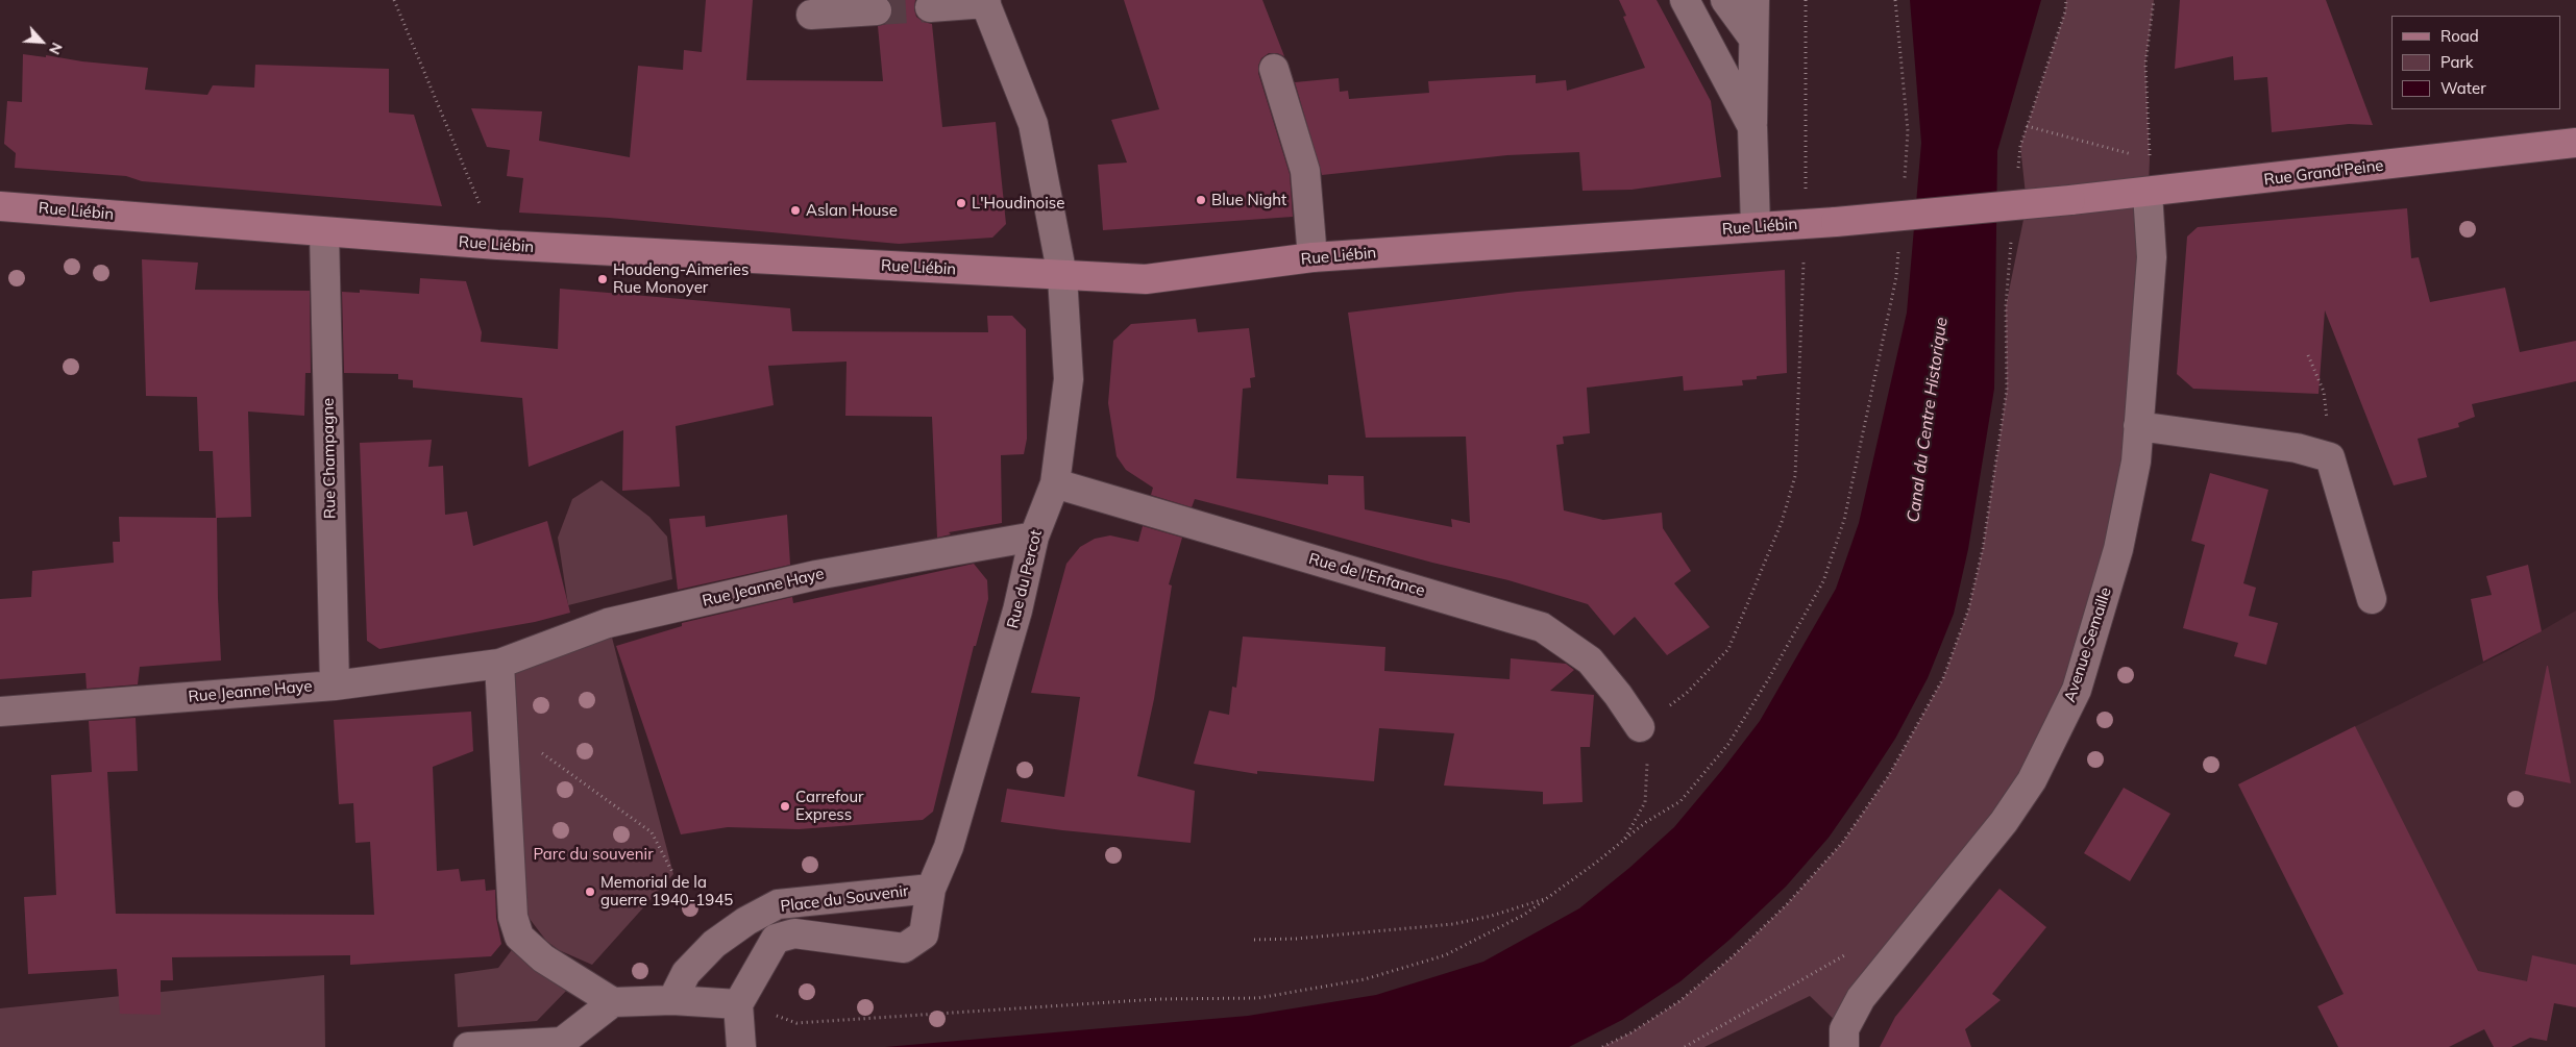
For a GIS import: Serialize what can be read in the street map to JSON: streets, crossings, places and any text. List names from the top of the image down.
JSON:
{
  "streets": {
    "main road": ["Rue Grand'Peine", "Rue Liébin"],
    "street": [
      "Rue Champagne",
      "Rue de l'Enfance",
      "Rue du Percot",
      "Rue Jeanne Haye",
      "Avenue Semaille",
      "Place du Souvenir"
    ]
  },
  "crossings": [
    ["Rue Grand'Peine", "Rue Liébin"],
    ["Rue Grand'Peine", "Avenue Semaille"],
    ["Rue Liébin", "Rue Champagne"],
    ["Rue Liébin", "Rue du Percot"],
    ["Rue Champagne", "Rue Jeanne Haye"],
    ["Rue de l'Enfance", "Rue du Percot"],
    ["Rue du Percot", "Rue Jeanne Haye"],
    ["Rue du Percot", "Place du Souvenir"]
  ],
  "water": ["Canal du Centre Historique"],
  "parks": ["Parc du souvenir"],
  "places": [
    "Blue Night",
    "L'Houdinoise",
    "Aslan House",
    "Houdeng-Aimeries Rue Monoyer",
    "Carrefour Express",
    "Memorial de la guerre 1940-1945"
  ],
  "legend": ["Road", "Park", "Water"],
  "north": "bottom right"
}
